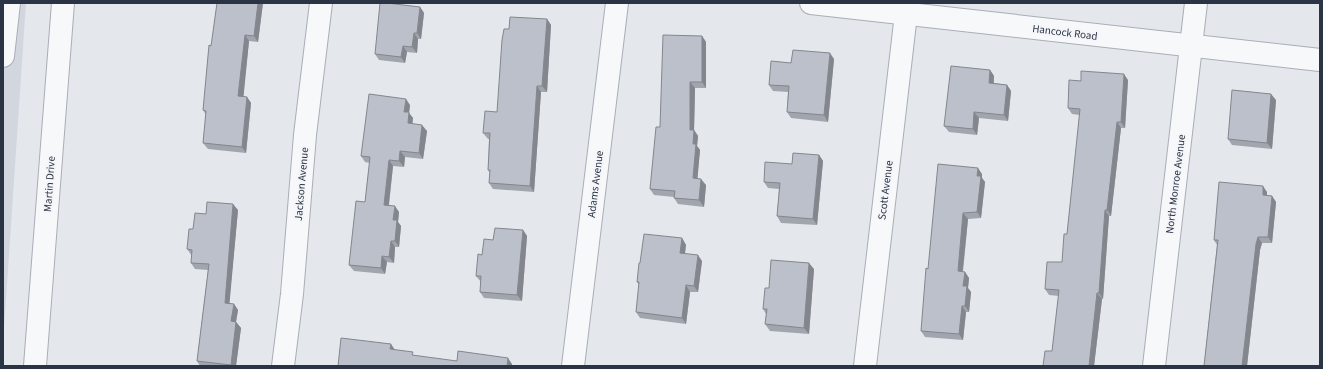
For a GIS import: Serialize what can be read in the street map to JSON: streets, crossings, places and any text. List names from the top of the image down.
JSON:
{
  "streets": {
    "street": [
      "Hancock Road",
      "Martin Drive",
      "Jackson Avenue",
      "Adams Avenue",
      "North Monroe Avenue",
      "Scott Avenue"
    ]
  },
  "crossings": [
    ["Hancock Road", "North Monroe Avenue"],
    ["Hancock Road", "Scott Avenue"]
  ]
}
